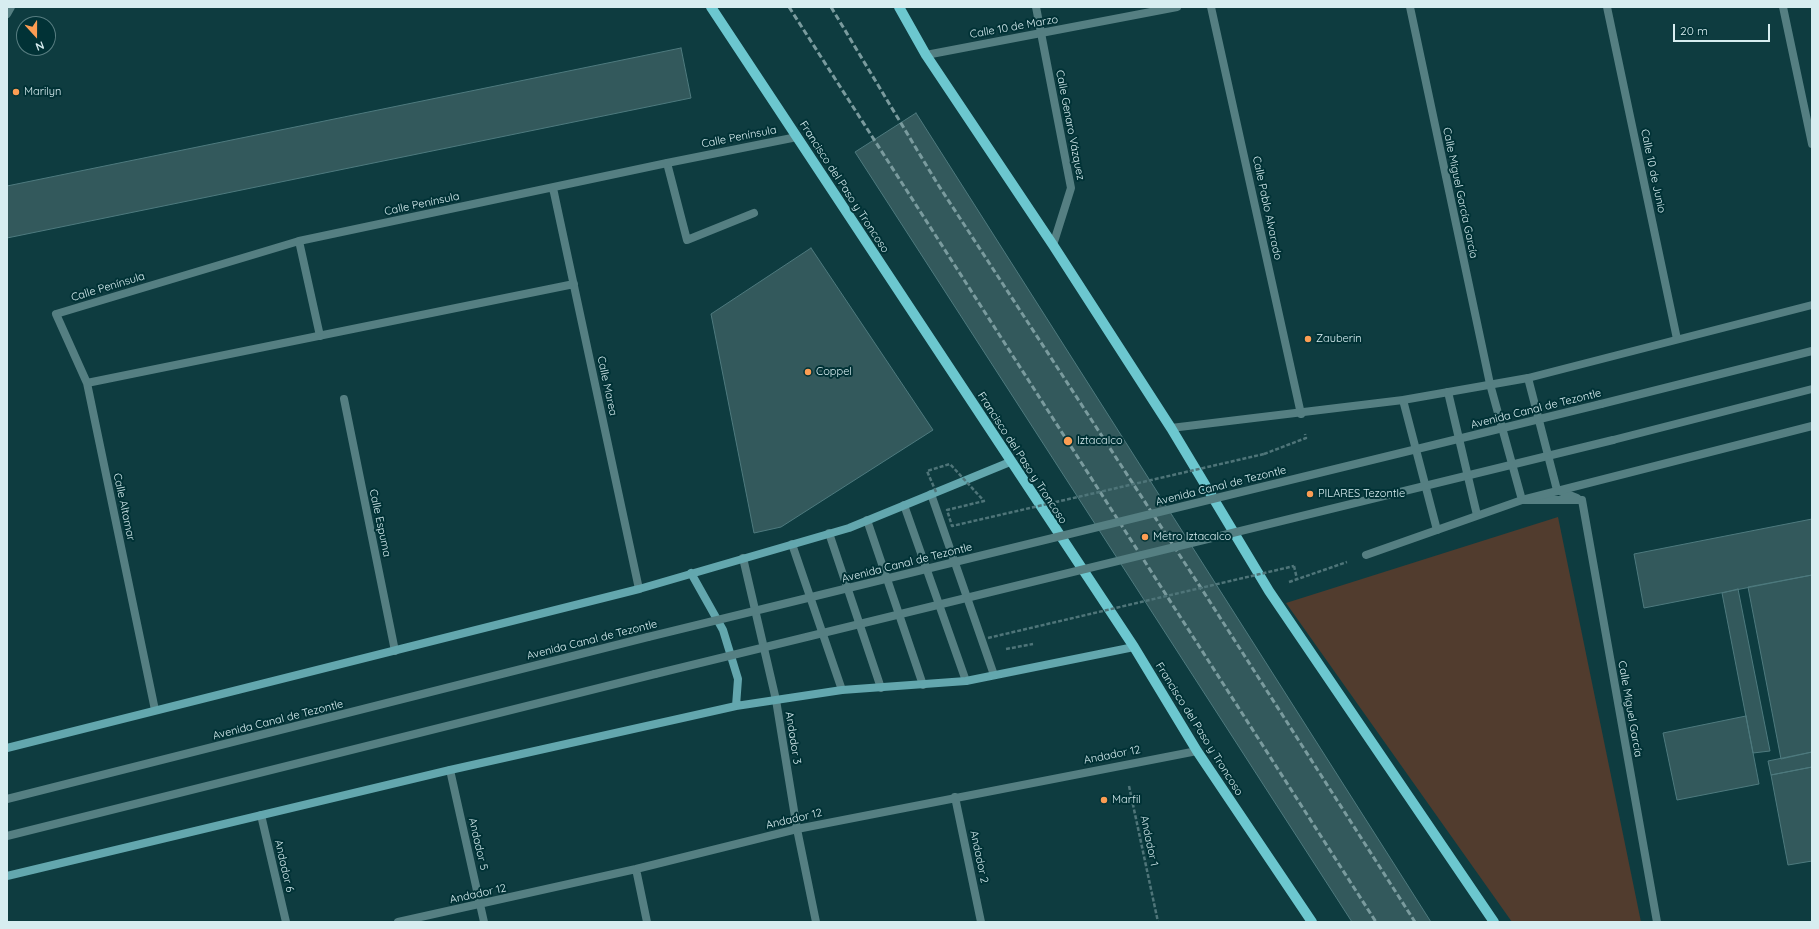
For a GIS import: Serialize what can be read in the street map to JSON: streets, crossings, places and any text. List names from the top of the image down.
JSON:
{
  "streets": {
    "main road": ["Francisco del Paso y Troncoso"],
    "street": [
      "Calle 10 de Marzo",
      "Calle Genaro Vázquez",
      "Calle Península",
      "Calle 10 de Junio",
      "Calle Miguel García García",
      "Calle Pablo Alvarado",
      "Calle Marea",
      "Avenida Canal de Tezontle",
      "Calle Altamar",
      "Calle Espuma",
      "Calle Miguel García",
      "Andador 3",
      "Andador 12",
      "Andador 5",
      "Andador 2",
      "Andador 6"
    ],
    "path": ["Andador 1"]
  },
  "crossings": [
    ["Calle 10 de Marzo", "Calle Genaro Vázquez"],
    ["Calle Península", "Francisco del Paso y Troncoso"],
    ["Calle Península", "Calle Marea"],
    ["Calle Península", "Calle Altamar"],
    ["Francisco del Paso y Troncoso", "Andador 12"],
    ["Andador 3", "Andador 12"],
    ["Andador 12", "Andador 1"],
    ["Andador 12", "Andador 5"],
    ["Andador 12", "Andador 2"]
  ],
  "places": [
    "Marilyn",
    "Zauberin",
    "Coppel",
    "Iztacalco",
    "PILARES Tezontle",
    "Metro Iztacalco",
    "Marfil"
  ],
  "scale_bar": "20 m",
  "north": "bottom"
}
